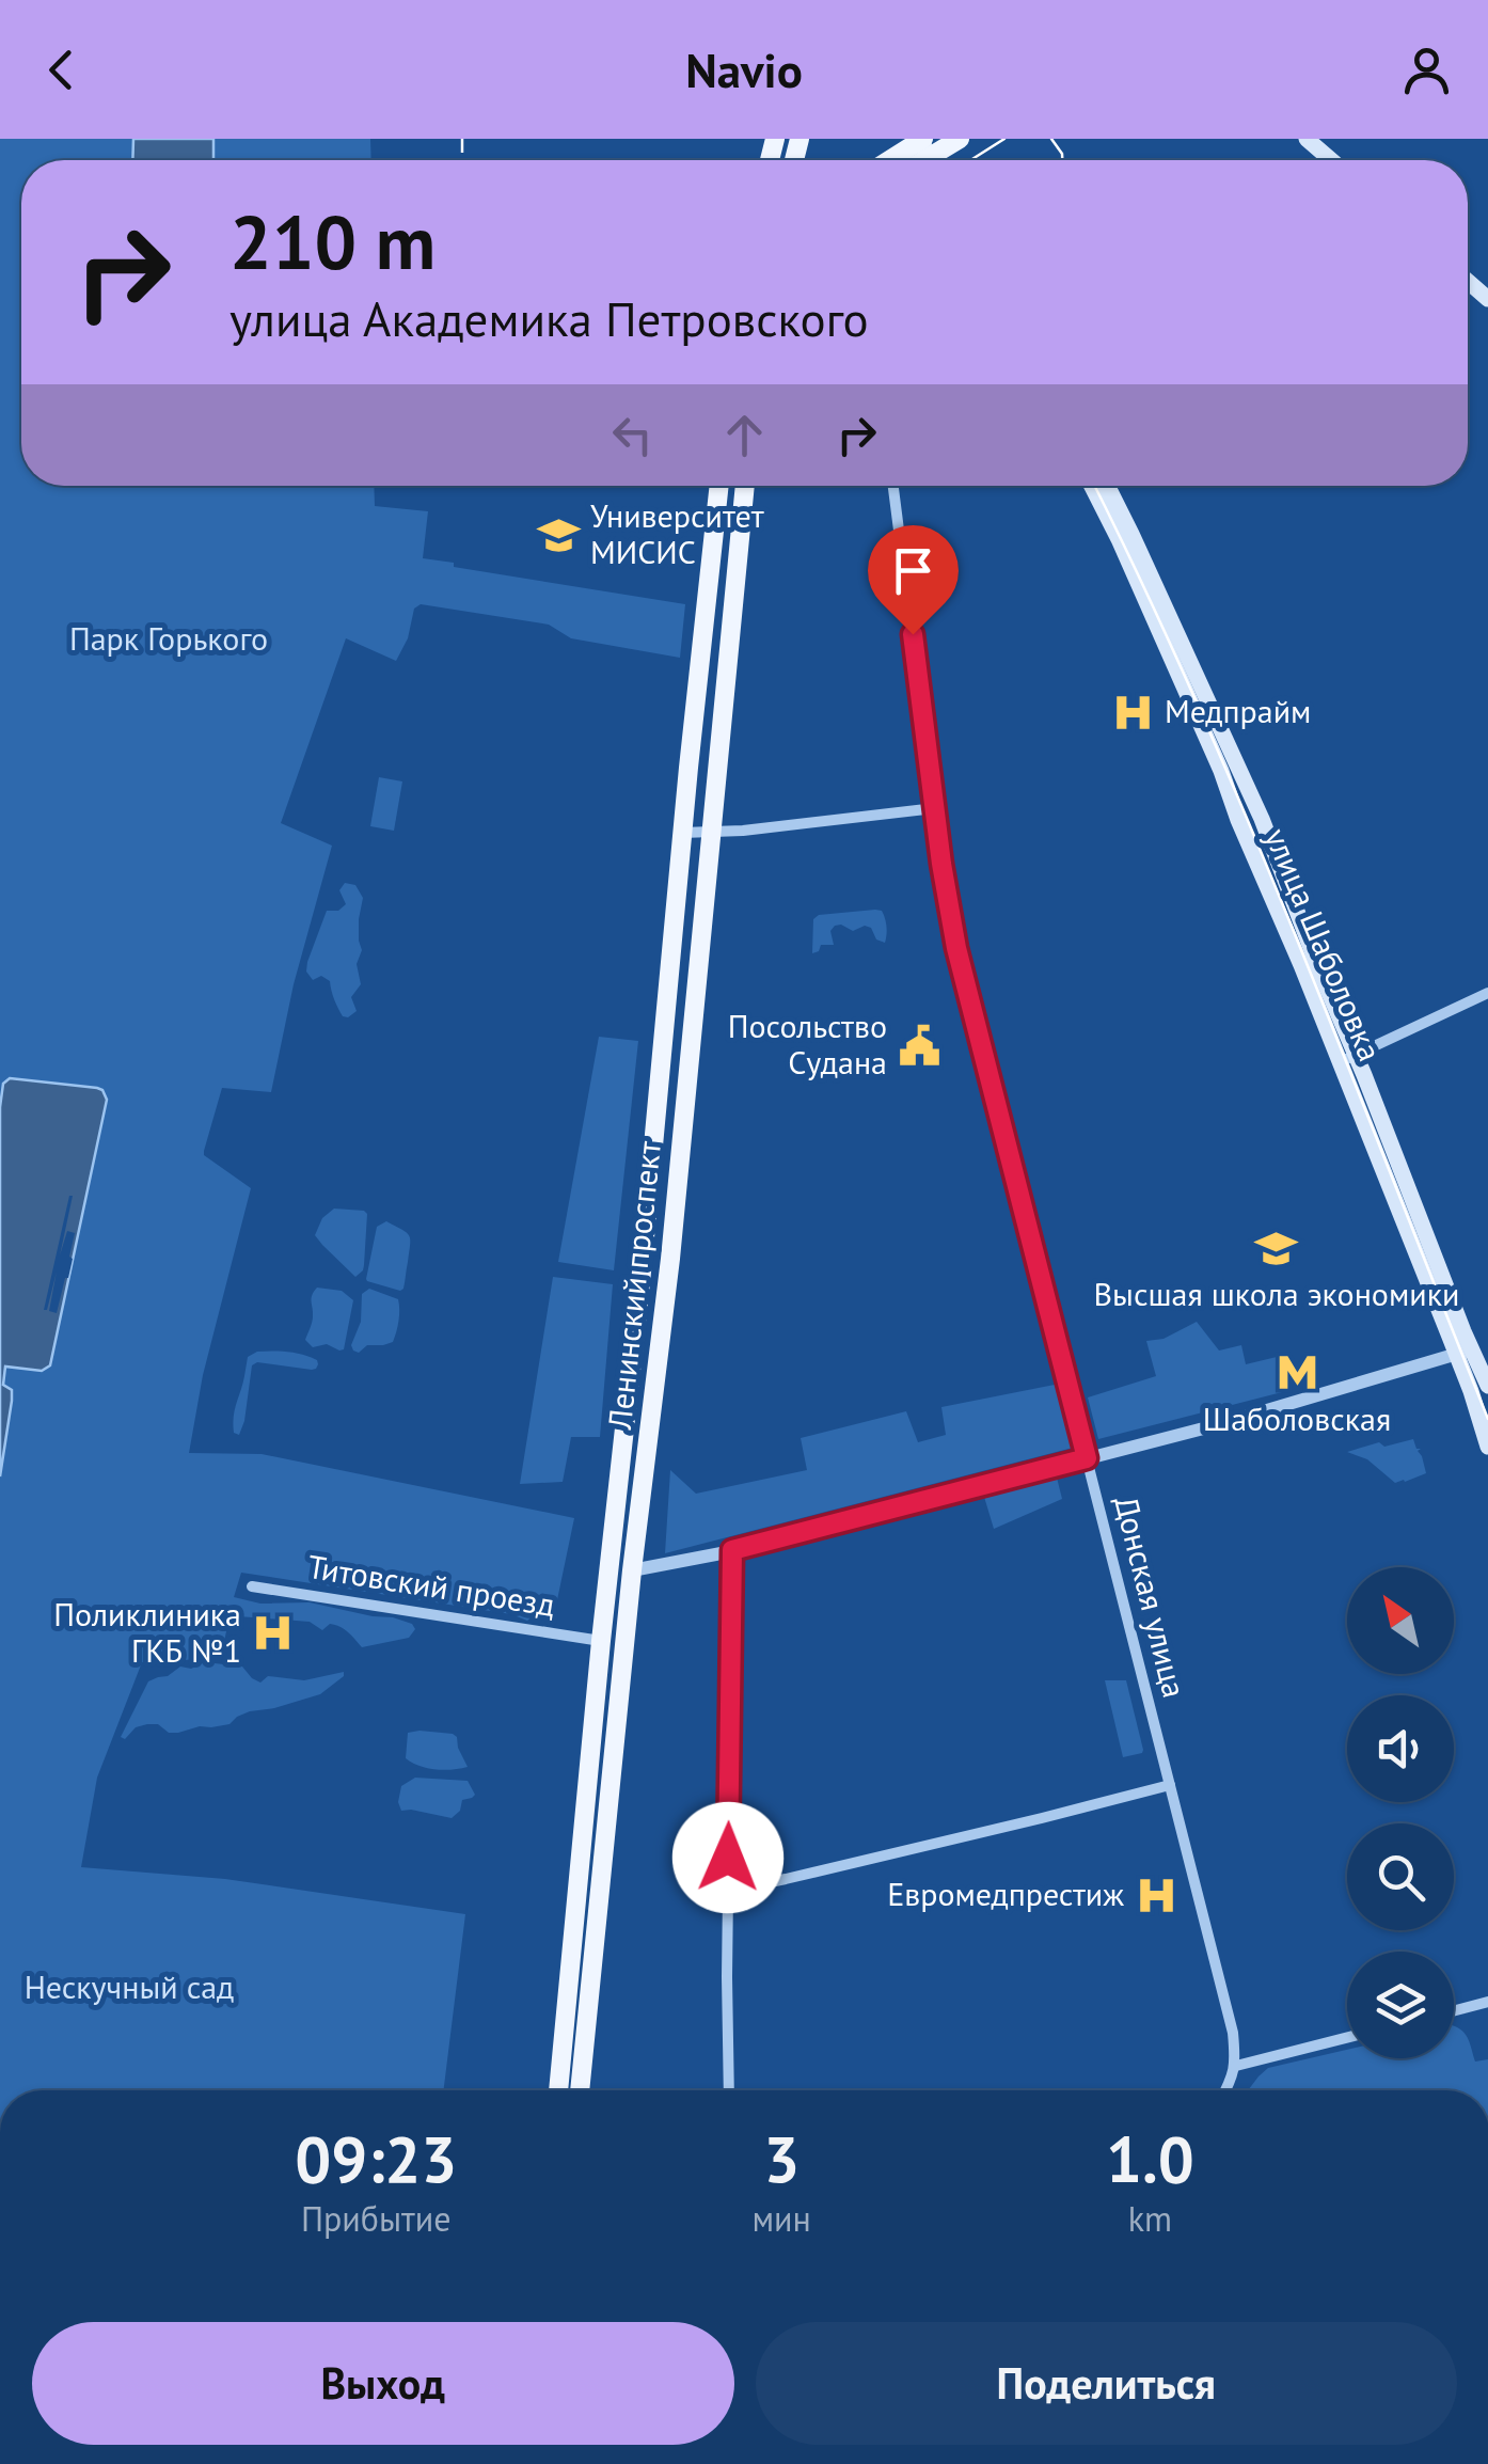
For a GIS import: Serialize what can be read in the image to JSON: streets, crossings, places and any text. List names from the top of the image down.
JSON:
{
  "streets": {
    "main road": ["улица Шаболовка", "Ленинский проспект"],
    "street": ["Титовский проезд", "Донская улица"]
  },
  "crossings": [
    ["Ленинский проспект", "Титовский проезд"]
  ],
  "parks": ["Парк Горького", "Нескучный сад"],
  "places": {
    "school or university": ["Университет МИСИС", "Высшая школа экономики"],
    "hospital": ["Медпрайм", "Поликлиника ГКБ №1", "Евромедпрестиж"],
    "public building": ["Посольство Судана"],
    "metro station": ["Шаболовская"]
  },
  "north": "top left",
  "page": {
    "header": "Navio",
    "turn": ["210 m", "улица Академика Петровского"],
    "eta": [
      "09:23",
      "Прибытие",
      "3",
      "мин",
      "1.0",
      "km"
    ],
    "buttons": ["Выход", "Поделиться"]
  }
}
